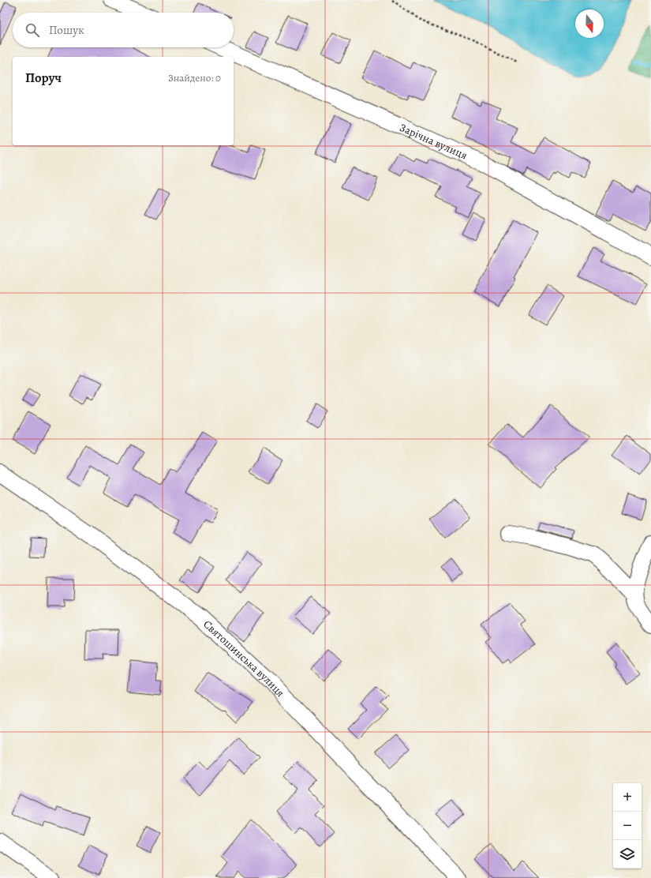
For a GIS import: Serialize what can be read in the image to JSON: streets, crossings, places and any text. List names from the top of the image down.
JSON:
{
  "streets": {
    "street": ["Зарічна вулиця", "Святошинська вулиця"]
  },
  "north": "bottom",
  "page": {
    "search": "Пошук",
    "heading": ["Поруч", "Знайдено: 0"],
    "map_buttons": ["+", "−"]
  }
}
